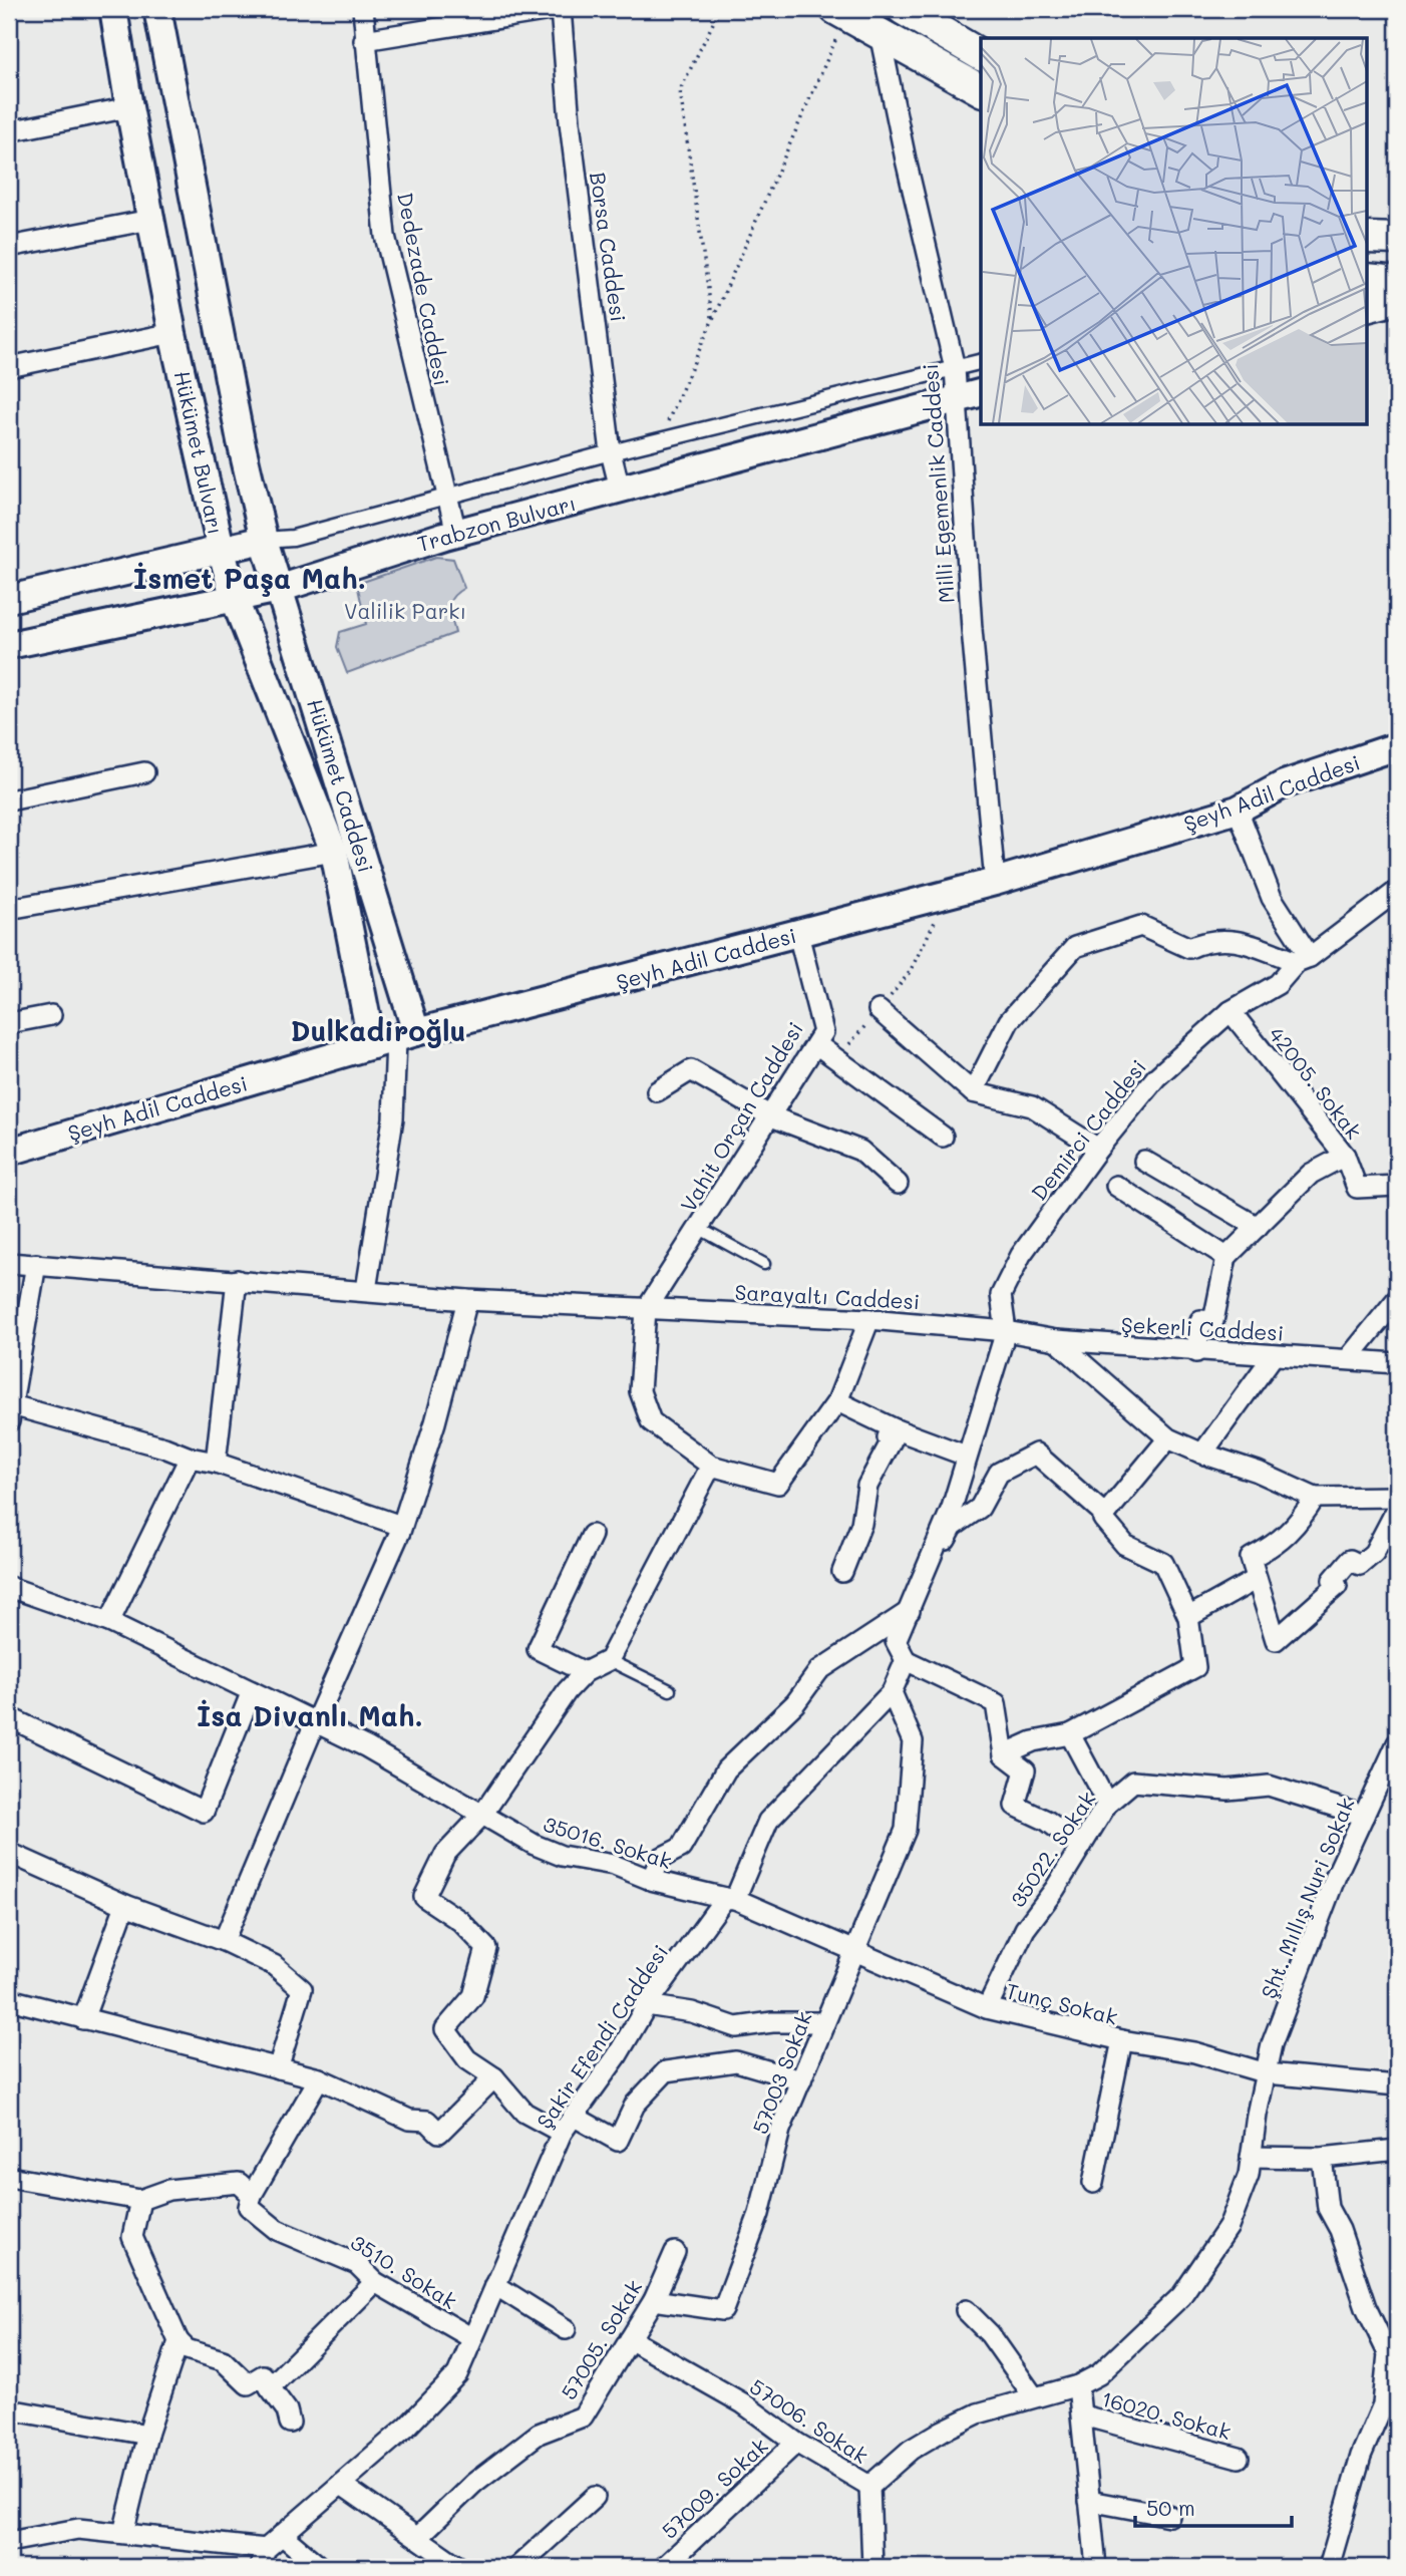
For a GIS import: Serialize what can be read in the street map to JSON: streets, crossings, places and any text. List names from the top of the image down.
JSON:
{
  "streets": {
    "main road": [
      "Hükümet Bulvarı",
      "Trabzon Bulvarı",
      "Hükümet Caddesi",
      "Şeyh Adil Caddesi"
    ],
    "street": [
      "Borsa Caddesi",
      "Dedezade Caddesi",
      "Milli Egemenlik Caddesi",
      "42005. Sokak",
      "Vahit Orçan Caddesi",
      "Demirci Caddesi",
      "Sarayaltı Caddesi",
      "Şekerli Caddesi",
      "35016. Sokak",
      "35022. Sokak",
      "Şht. Mıllış Nuri Sokak",
      "Tunç Sokak",
      "Şakir Efendi Caddesi",
      "57003 Sokak",
      "3510. Sokak",
      "57005. Sokak",
      "16020. Sokak",
      "57006. Sokak",
      "57009. Sokak"
    ]
  },
  "crossings": [
    ["Borsa Caddesi", "Trabzon Bulvarı"],
    ["Dedezade Caddesi", "Trabzon Bulvarı"],
    ["Hükümet Bulvarı", "Trabzon Bulvarı"],
    ["Hükümet Bulvarı", "Hükümet Caddesi"],
    ["Hükümet Bulvarı", "Şeyh Adil Caddesi"],
    ["Milli Egemenlik Caddesi", "Trabzon Bulvarı"],
    ["Milli Egemenlik Caddesi", "Şeyh Adil Caddesi"],
    ["Trabzon Bulvarı", "Hükümet Caddesi"],
    ["Hükümet Caddesi", "Şeyh Adil Caddesi"],
    ["Şeyh Adil Caddesi", "Vahit Orçan Caddesi"],
    ["42005. Sokak", "Demirci Caddesi"],
    ["Vahit Orçan Caddesi", "Sarayaltı Caddesi"],
    ["Demirci Caddesi", "Sarayaltı Caddesi"],
    ["Demirci Caddesi", "Şekerli Caddesi"],
    ["Sarayaltı Caddesi", "Şekerli Caddesi"],
    ["35016. Sokak", "Tunç Sokak"],
    ["35016. Sokak", "Şakir Efendi Caddesi"],
    ["35022. Sokak", "Şht. Mıllış Nuri Sokak"],
    ["35022. Sokak", "Tunç Sokak"],
    ["Şht. Mıllış Nuri Sokak", "Tunç Sokak"],
    ["Şht. Mıllış Nuri Sokak", "57006. Sokak"],
    ["Tunç Sokak", "Şakir Efendi Caddesi"],
    ["Tunç Sokak", "57003 Sokak"],
    ["Şakir Efendi Caddesi", "57003 Sokak"],
    ["Şakir Efendi Caddesi", "3510. Sokak"],
    ["57003 Sokak", "57005. Sokak"],
    ["57005. Sokak", "57006. Sokak"],
    ["57006. Sokak", "57009. Sokak"]
  ],
  "districts": ["İsmet Paşa Mah.", "Dulkadiroğlu", "İsa Divanlı Mah."],
  "parks": ["Valilik Parkı"],
  "scale_bar": "50 m"
}
